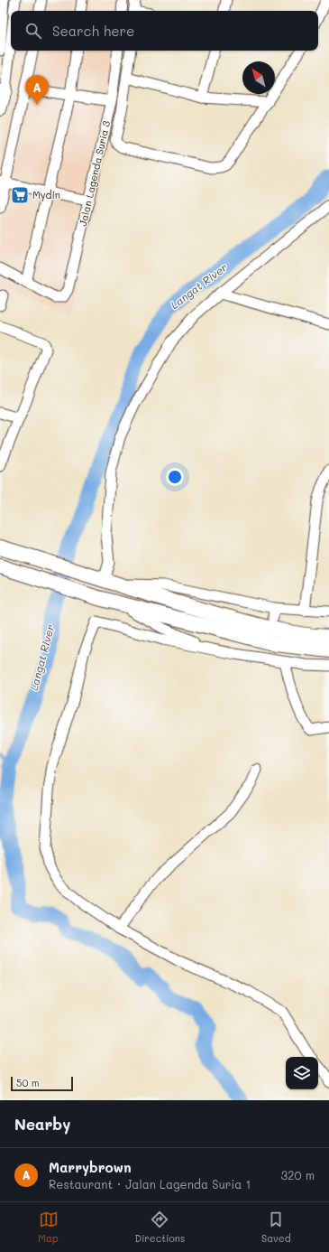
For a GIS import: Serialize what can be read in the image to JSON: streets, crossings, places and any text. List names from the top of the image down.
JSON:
{
  "streets": {
    "street": ["Jalan Lagenda Suria 3"]
  },
  "water": ["Langat River"],
  "places": {
    "supermarket": ["Mydin"]
  },
  "scale_bar": "50 m",
  "north": "top left",
  "page": {
    "search": "Search here",
    "pins": "A",
    "scale": "50 m",
    "heading": "Nearby",
    "list": [
      {
        "mark": "A",
        "name": "Marrybrown",
        "note": "Restaurant · Jalan Lagenda Suria 1",
        "value": "320 m"
      }
    ],
    "nav": ["Map", "Directions", "Saved"]
  }
}
